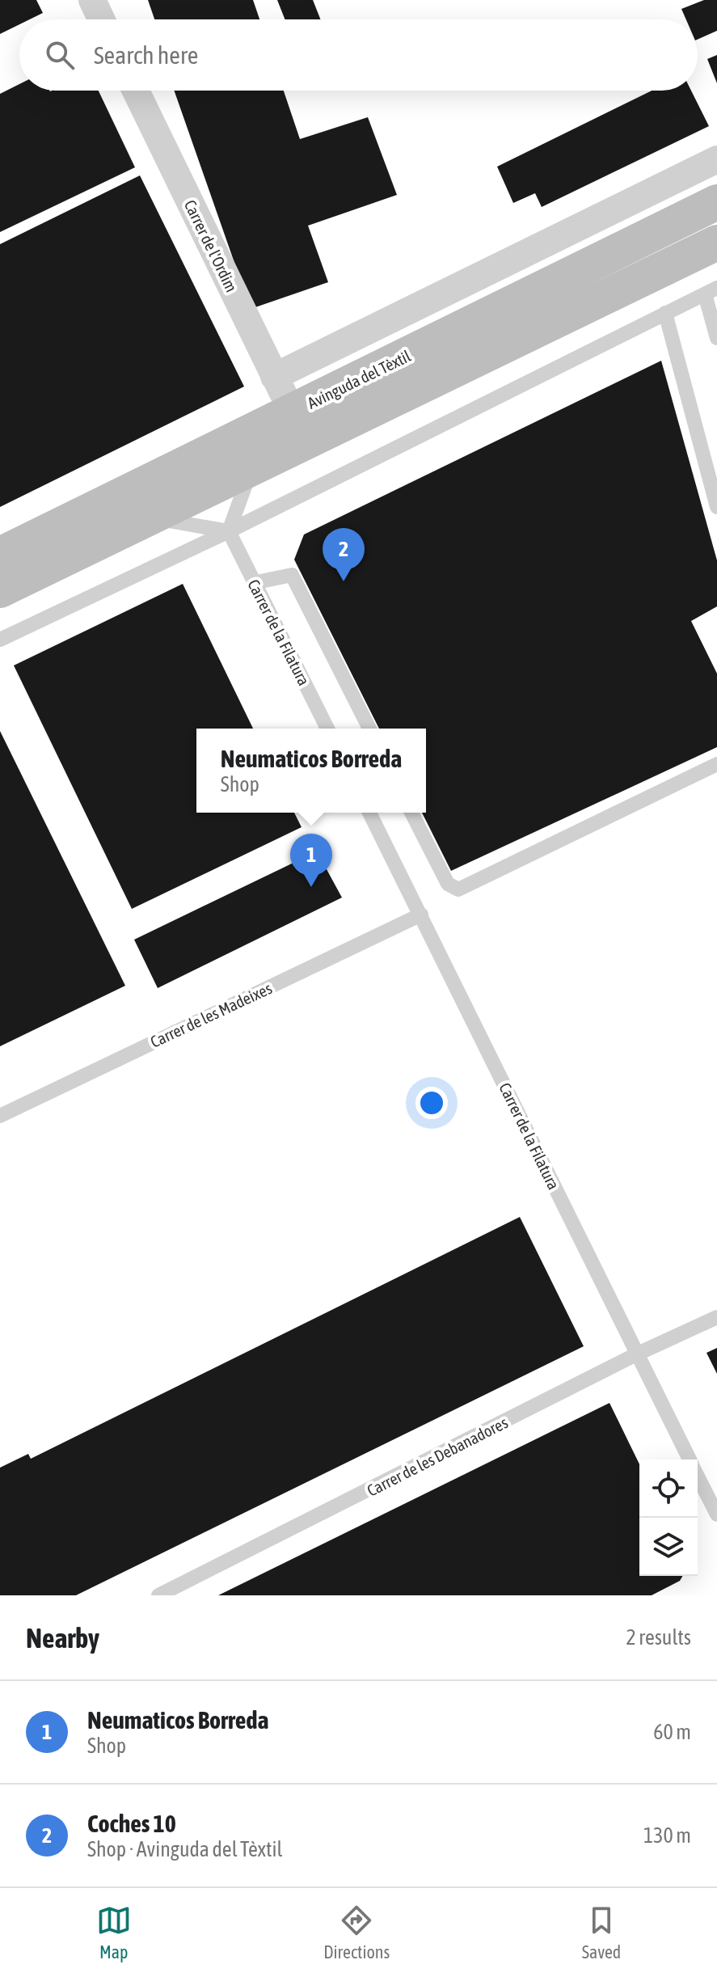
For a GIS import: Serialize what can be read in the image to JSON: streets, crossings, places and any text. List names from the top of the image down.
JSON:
{
  "streets": {
    "street": ["Carrer de l'Ordim", "Avinguda del Tèxtil"],
    "lane": ["Carrer de la Filatura", "Carrer de les Madeixes", "Carrer de les Debanadores"]
  },
  "crossings": [
    ["Carrer de l'Ordim", "Avinguda del Tèxtil"],
    ["Carrer de la Filatura", "Carrer de les Madeixes"],
    ["Carrer de la Filatura", "Carrer de les Debanadores"]
  ],
  "page": {
    "search": "Search here",
    "pins": ["2", "1"],
    "popup": ["Neumaticos Borreda", "Shop"],
    "heading": ["Nearby", "2 results"],
    "list": [
      {
        "mark": "1",
        "name": "Neumaticos Borreda",
        "note": "Shop",
        "value": "60 m"
      },
      {
        "mark": "2",
        "name": "Coches 10",
        "note": "Shop · Avinguda del Tèxtil",
        "value": "130 m"
      }
    ],
    "nav": ["Map", "Directions", "Saved"]
  }
}
